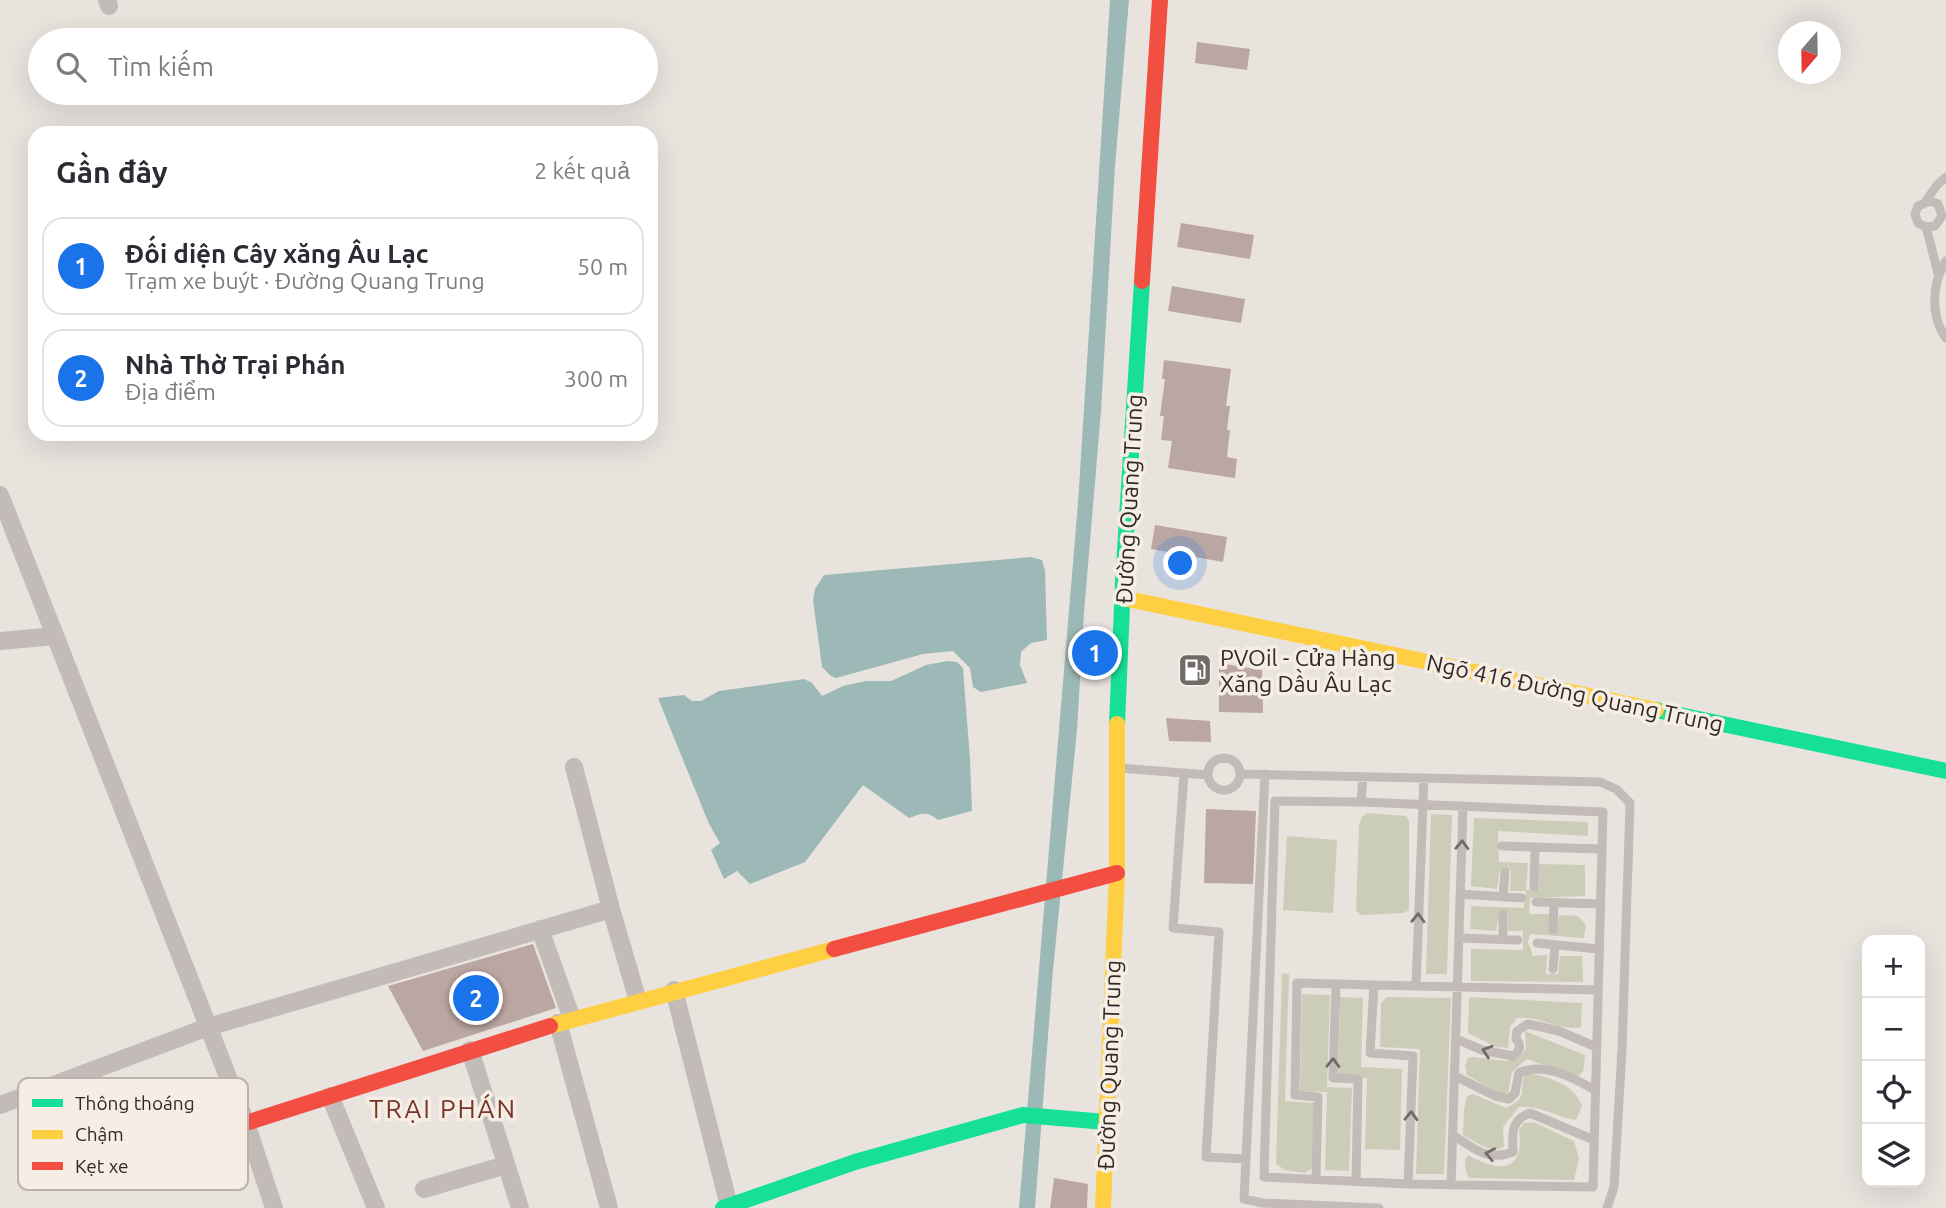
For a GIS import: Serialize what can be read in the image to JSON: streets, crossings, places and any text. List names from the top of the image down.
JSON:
{
  "streets": {
    "street": ["Đường Quang Trung", "Ngõ 416 Đường Quang Trung"]
  },
  "crossings": [
    ["Đường Quang Trung", "Ngõ 416 Đường Quang Trung"]
  ],
  "districts": ["TRẠI PHÁN"],
  "places": {
    "fuel station": ["PVOil - Cửa Hàng Xăng Dầu Âu Lạc"]
  },
  "legend": ["Thông thoáng", "Chậm", "Kẹt xe"],
  "north": "bottom",
  "page": {
    "search": "Tìm kiếm",
    "heading": ["Gần đây", "2 kết quả"],
    "list": [
      {
        "mark": "1",
        "name": "Đối diện Cây xăng Âu Lạc",
        "note": "Trạm xe buýt · Đường Quang Trung",
        "value": "50 m"
      },
      {
        "mark": "2",
        "name": "Nhà Thờ Trại Phán",
        "note": "Địa điểm",
        "value": "300 m"
      }
    ],
    "pins": ["1", "2"],
    "map_buttons": ["+", "−"]
  }
}
